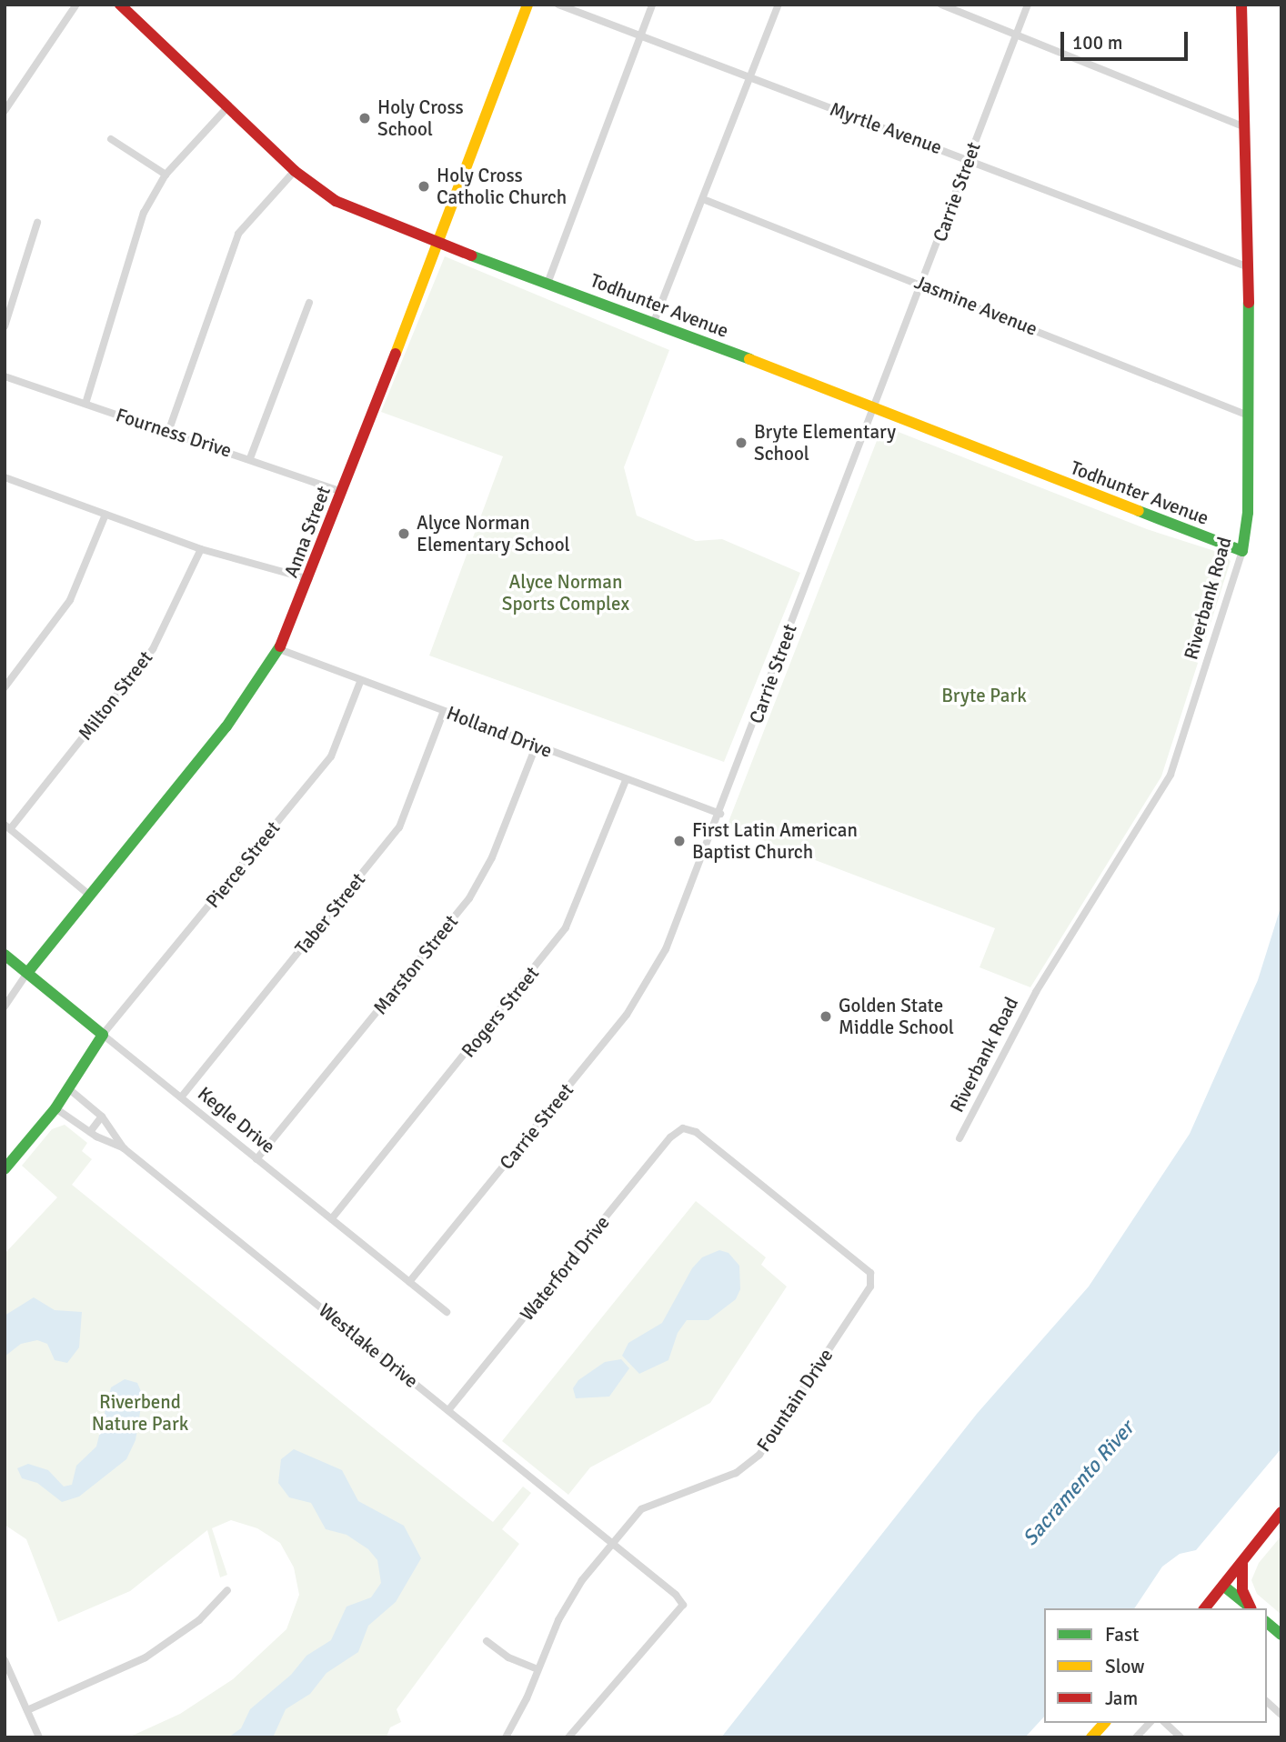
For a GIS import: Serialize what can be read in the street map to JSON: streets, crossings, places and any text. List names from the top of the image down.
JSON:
{
  "streets": {
    "street": [
      "Myrtle Avenue",
      "Carrie Street",
      "Todhunter Avenue",
      "Jasmine Avenue",
      "Fourness Drive",
      "Anna Street",
      "Riverbank Road",
      "Milton Street",
      "Holland Drive",
      "Pierce Street",
      "Taber Street",
      "Marston Street",
      "Rogers Street",
      "Kegle Drive",
      "Waterford Drive",
      "Westlake Drive",
      "Fountain Drive"
    ]
  },
  "crossings": [
    ["Myrtle Avenue", "Carrie Street"],
    ["Myrtle Avenue", "Riverbank Road"],
    ["Carrie Street", "Todhunter Avenue"],
    ["Carrie Street", "Jasmine Avenue"],
    ["Carrie Street", "Holland Drive"],
    ["Carrie Street", "Kegle Drive"],
    ["Todhunter Avenue", "Anna Street"],
    ["Todhunter Avenue", "Riverbank Road"],
    ["Jasmine Avenue", "Riverbank Road"],
    ["Fourness Drive", "Anna Street"],
    ["Anna Street", "Holland Drive"],
    ["Anna Street", "Kegle Drive"],
    ["Holland Drive", "Pierce Street"],
    ["Holland Drive", "Taber Street"],
    ["Holland Drive", "Marston Street"],
    ["Holland Drive", "Rogers Street"],
    ["Pierce Street", "Kegle Drive"],
    ["Taber Street", "Kegle Drive"],
    ["Marston Street", "Kegle Drive"],
    ["Rogers Street", "Kegle Drive"],
    ["Waterford Drive", "Westlake Drive"],
    ["Waterford Drive", "Fountain Drive"],
    ["Westlake Drive", "Fountain Drive"]
  ],
  "water": ["Sacramento River"],
  "parks": ["Alyce Norman Sports Complex", "Bryte Park", "Riverbend Nature Park"],
  "places": [
    "Holy Cross School",
    "Holy Cross Catholic Church",
    "Bryte Elementary School",
    "Alyce Norman Elementary School",
    "First Latin American Baptist Church",
    "Golden State Middle School"
  ],
  "legend": ["Fast", "Slow", "Jam"],
  "scale_bar": "100 m"
}
